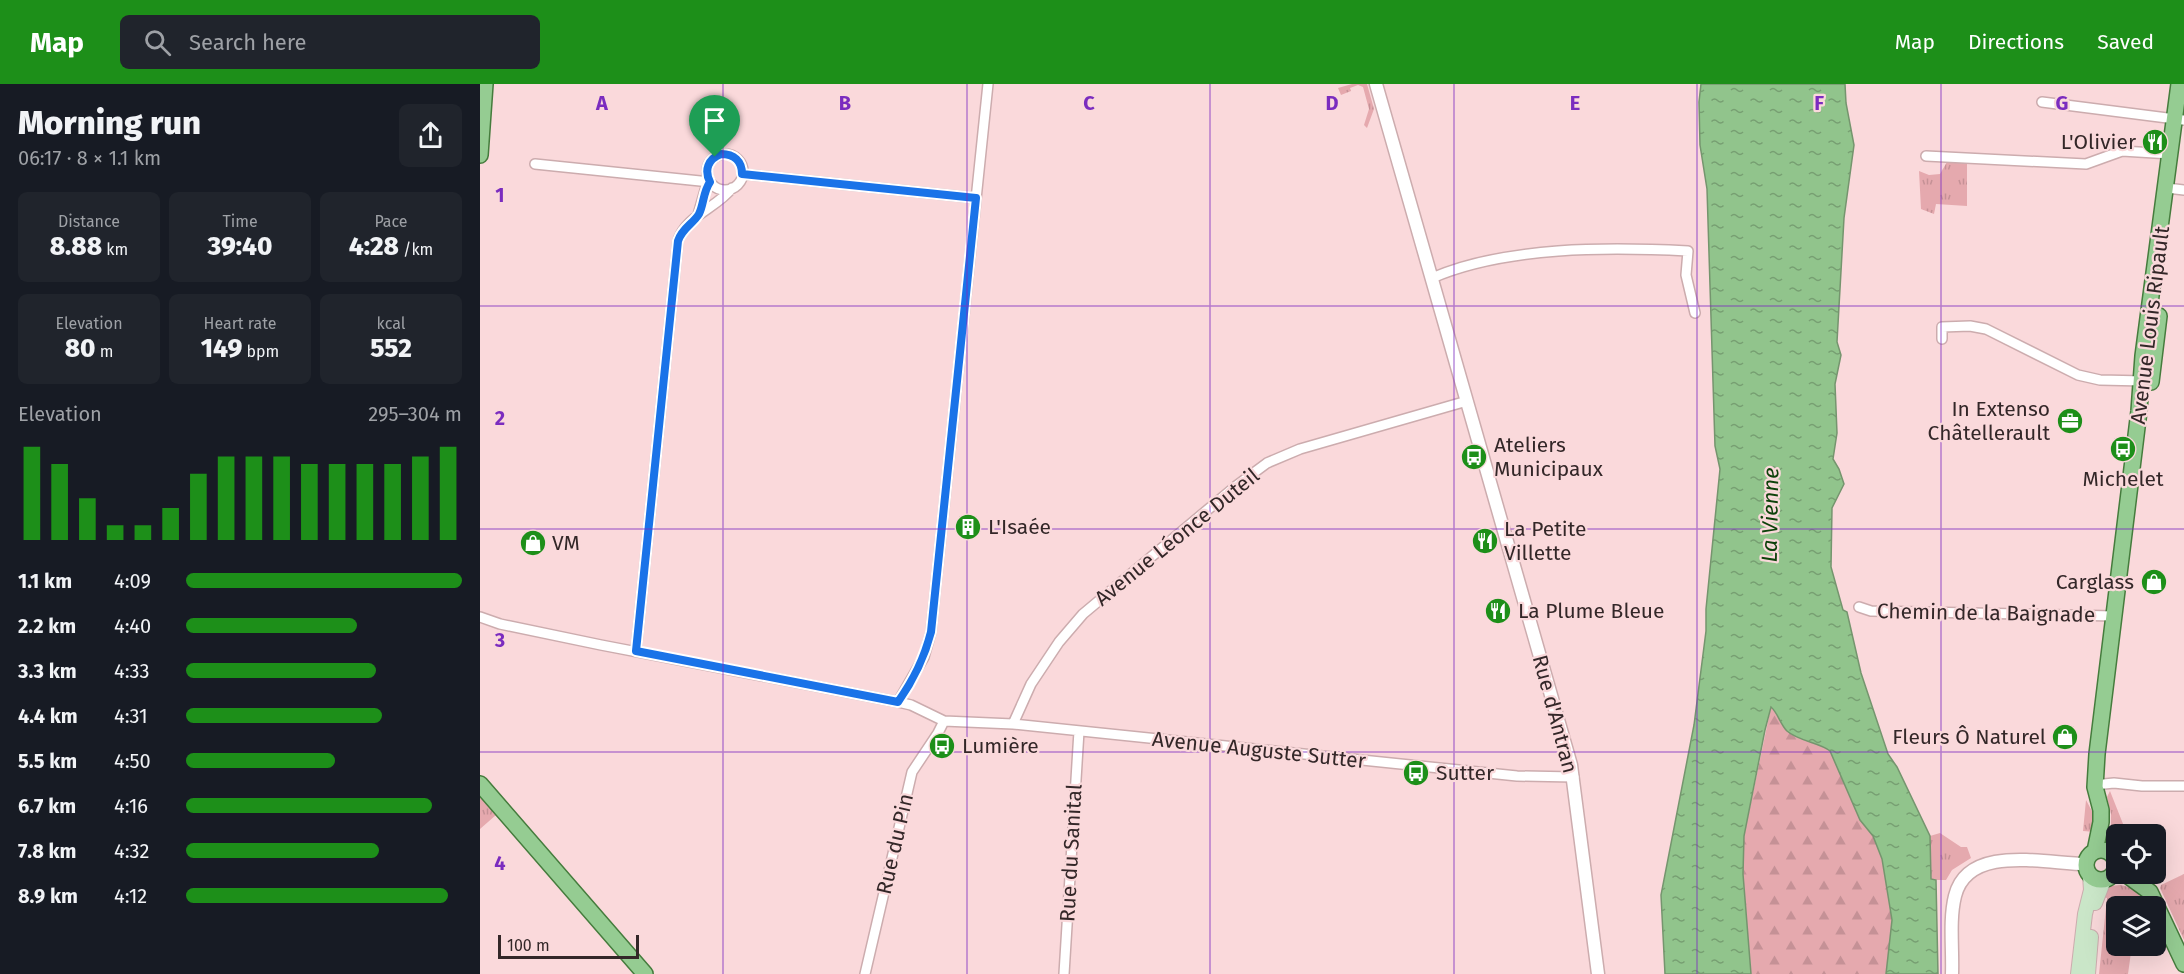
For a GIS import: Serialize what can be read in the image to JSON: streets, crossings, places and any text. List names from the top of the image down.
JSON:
{
  "streets": {
    "main road": ["Avenue Louis Ripault"],
    "street": [
      "Avenue Léonce Duteil",
      "Chemin de la Baignade",
      "Rue d'Antran",
      "Avenue Auguste Sutter",
      "Rue du Pin",
      "Rue du Sanital"
    ]
  },
  "crossings": [
    ["Avenue Louis Ripault", "Chemin de la Baignade"],
    ["Avenue Léonce Duteil", "Rue d'Antran"],
    ["Avenue Léonce Duteil", "Avenue Auguste Sutter"],
    ["Rue d'Antran", "Avenue Auguste Sutter"],
    ["Avenue Auguste Sutter", "Rue du Pin"],
    ["Avenue Auguste Sutter", "Rue du Sanital"]
  ],
  "water": ["La Vienne"],
  "places": {
    "restaurant": ["L'Olivier", "La Petite Villette", "La Plume Bleue"],
    "office": ["In Extenso Châtellerault"],
    "bus stop": [
      "Michelet",
      "Ateliers Municipaux",
      "Lumière",
      "Sutter"
    ],
    "building": ["L'Isaée"],
    "shop": ["VM", "Carglass", "Fleurs Ô Naturel"]
  },
  "scale_bar": "100 m",
  "page": {
    "header": "Map",
    "search": "Search here",
    "nav": ["Map", "Directions", "Saved"],
    "heading": ["Morning run", "06:17 · 8 × 1.1 km"],
    "stats": [
      ["Distance", "8.88 km"],
      ["Time", "39:40"],
      ["Pace", "4:28 /km"],
      ["Elevation", "80 m"],
      ["Heart rate", "149 bpm"],
      ["kcal", "552"]
    ],
    "chart": ["Elevation", "295–304 m"],
    "list": [
      {
        "name": "1.1 km",
        "note": "4:09"
      },
      {
        "name": "2.2 km",
        "note": "4:40"
      },
      {
        "name": "3.3 km",
        "note": "4:33"
      },
      {
        "name": "4.4 km",
        "note": "4:31"
      },
      {
        "name": "5.5 km",
        "note": "4:50"
      },
      {
        "name": "6.7 km",
        "note": "4:16"
      },
      {
        "name": "7.8 km",
        "note": "4:32"
      },
      {
        "name": "8.9 km",
        "note": "4:12"
      }
    ],
    "scale": "100 m"
  },
  "grid": {
    "columns": [
      "A",
      "B",
      "C",
      "D",
      "E",
      "F",
      "G"
    ],
    "rows": [
      "1",
      "2",
      "3",
      "4"
    ]
  }
}
